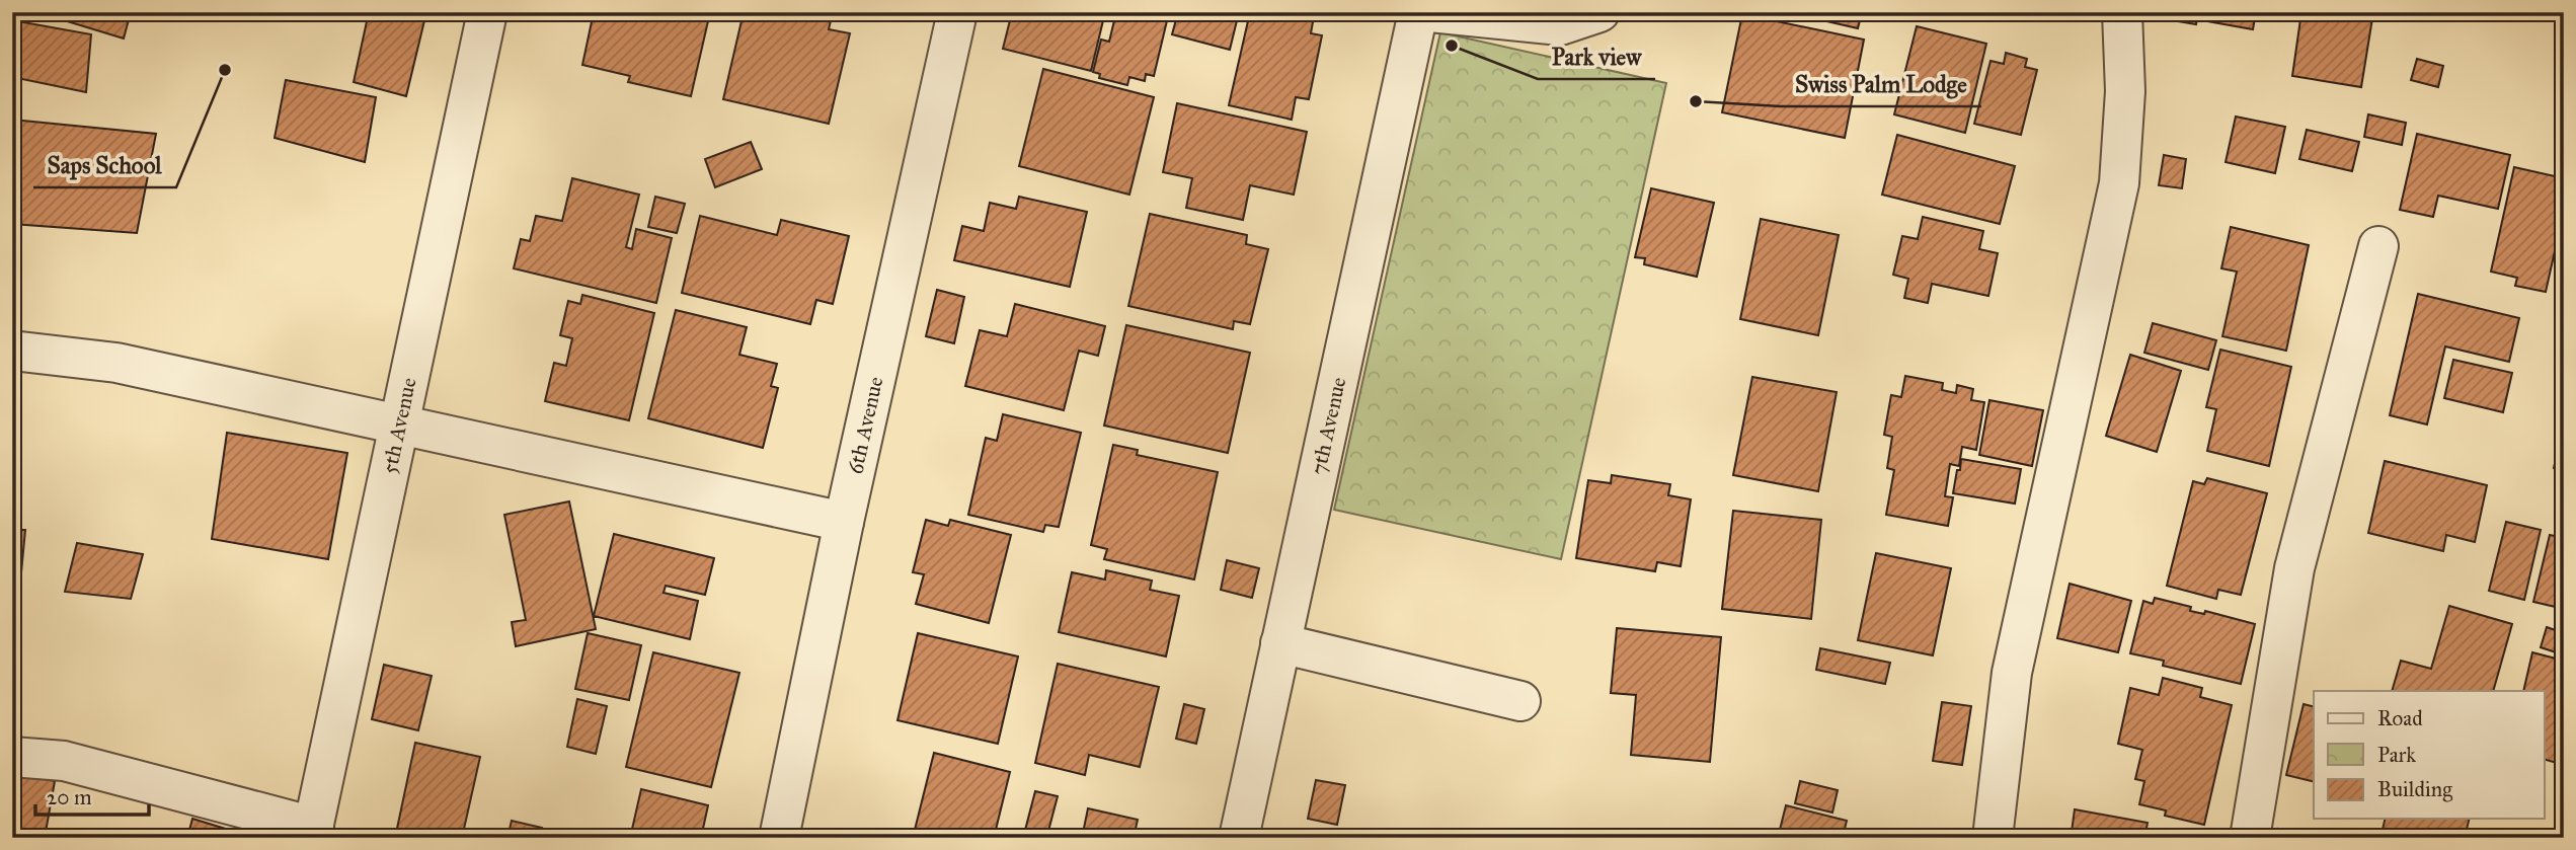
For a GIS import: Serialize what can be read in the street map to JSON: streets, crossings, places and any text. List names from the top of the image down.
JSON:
{
  "streets": {
    "street": ["5th Avenue", "6th Avenue", "7th Avenue"]
  },
  "places": ["Park view", "Saps School", "Swiss Palm Lodge"],
  "legend": ["Road", "Park", "Building"],
  "scale_bar": "20 m"
}
